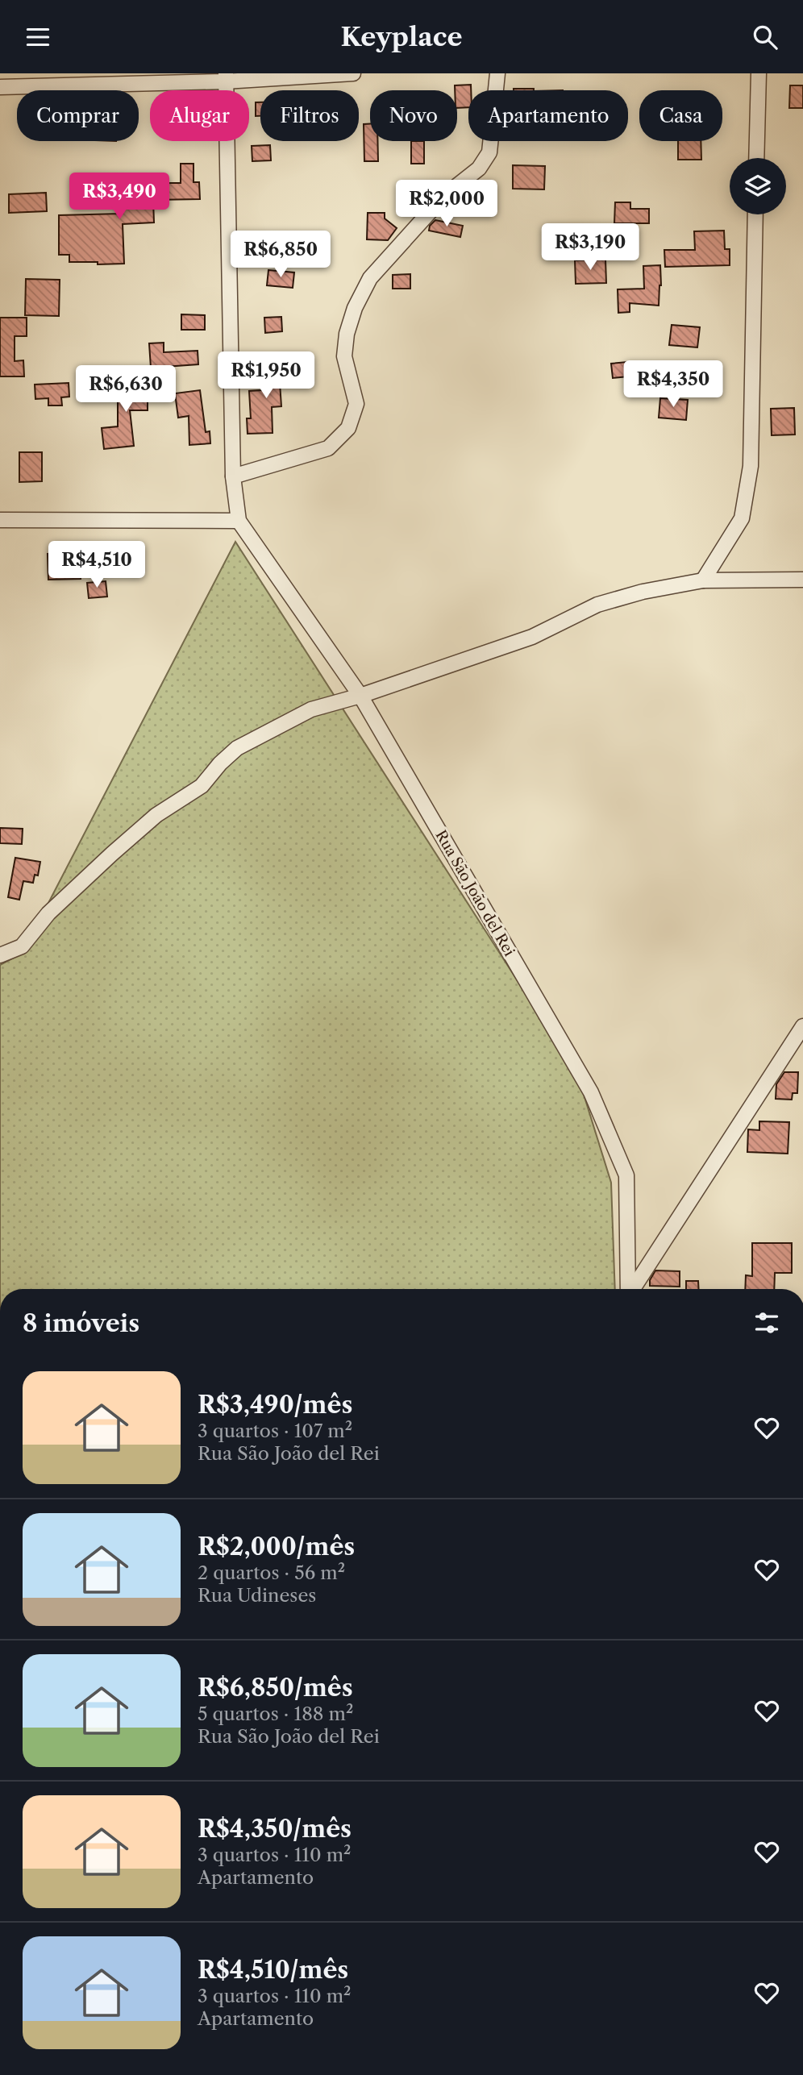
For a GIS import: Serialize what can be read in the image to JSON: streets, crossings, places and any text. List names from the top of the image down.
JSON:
{
  "streets": {
    "street": ["Rua São João del Rei"]
  },
  "page": {
    "header": "Keyplace",
    "chip": [
      "Comprar",
      "Alugar",
      "Filtros",
      "Novo",
      "Apartamento",
      "Casa"
    ],
    "price": [
      "R$3,490",
      "R$2,000",
      "R$3,190",
      "R$6,850",
      "R$1,950",
      "R$4,350",
      "R$6,630",
      "R$4,510"
    ],
    "heading": "8 imóveis",
    "list": [
      {
        "name": "R$3,490/mês",
        "note": "3 quartos · 107 m² · Rua São João del Rei"
      },
      {
        "name": "R$2,000/mês",
        "note": "2 quartos · 56 m² · Rua Udineses"
      },
      {
        "name": "R$6,850/mês",
        "note": "5 quartos · 188 m² · Rua São João del Rei"
      },
      {
        "name": "R$4,350/mês",
        "note": "3 quartos · 110 m² · Apartamento"
      },
      {
        "name": "R$4,510/mês",
        "note": "3 quartos · 110 m² · Apartamento"
      }
    ]
  }
}
